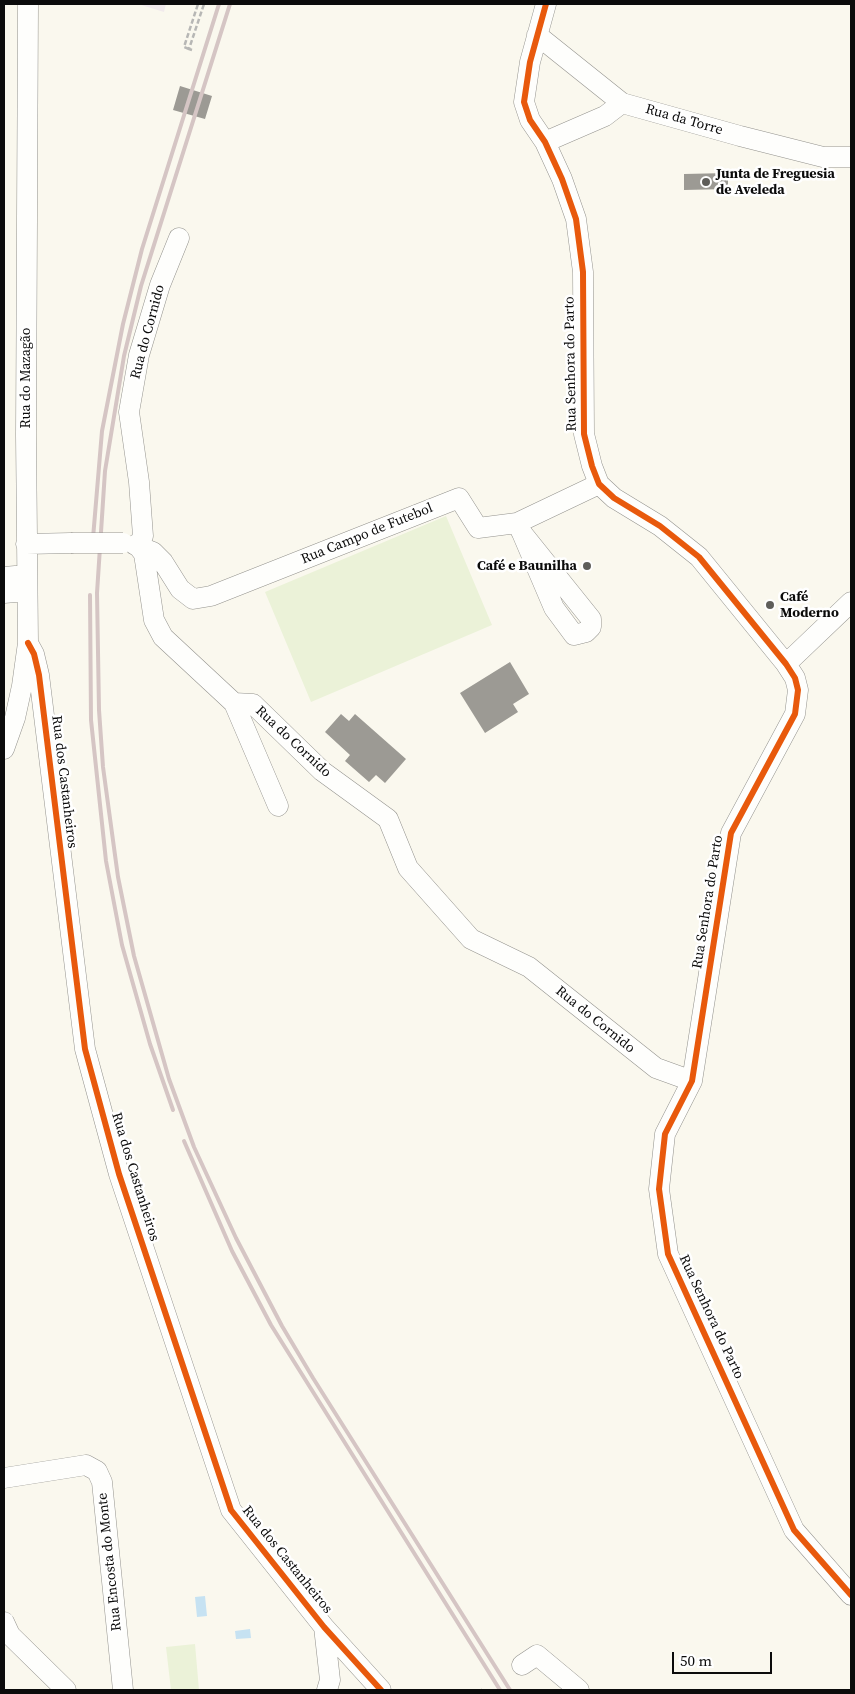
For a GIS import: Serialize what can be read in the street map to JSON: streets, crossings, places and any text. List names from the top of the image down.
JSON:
{
  "streets": {
    "street": [
      "Rua da Torre",
      "Rua do Cornido",
      "Rua Senhora do Parto",
      "Rua do Mazagão",
      "Rua Campo de Futebol",
      "Rua dos Castanheiros",
      "Rua Encosta do Monte"
    ]
  },
  "crossings": [
    ["Rua da Torre", "Rua Senhora do Parto"],
    ["Rua do Cornido", "Rua Senhora do Parto"],
    ["Rua do Cornido", "Rua Campo de Futebol"],
    ["Rua Senhora do Parto", "Rua Campo de Futebol"],
    ["Rua do Mazagão", "Rua dos Castanheiros"]
  ],
  "places": ["Junta de Freguesia de Aveleda", "Café e Baunilha", "Café Moderno"],
  "scale_bar": "50 m"
}
